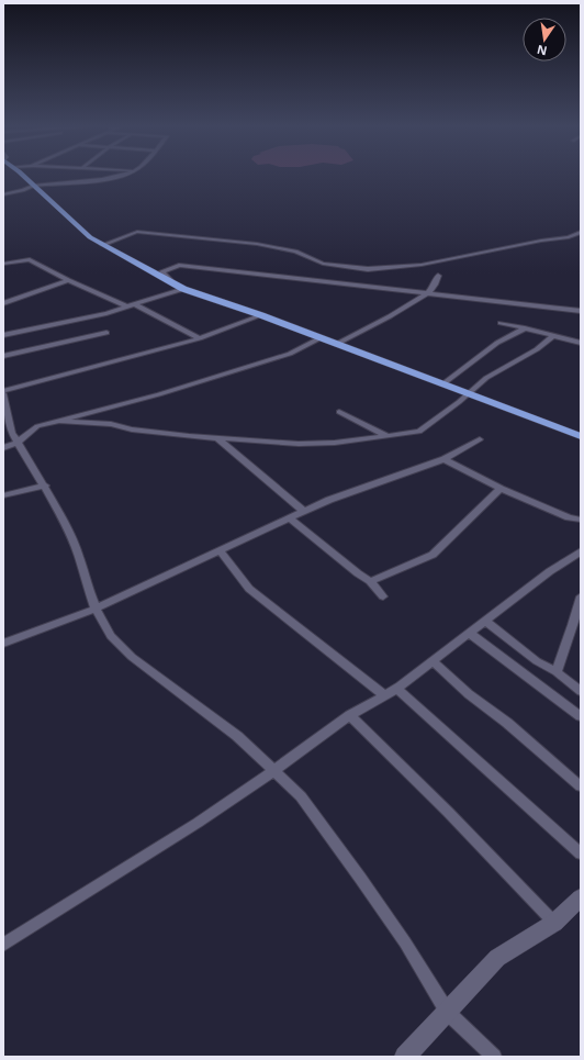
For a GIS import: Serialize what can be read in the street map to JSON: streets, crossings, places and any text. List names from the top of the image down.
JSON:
{
  "north": "bottom"
}
